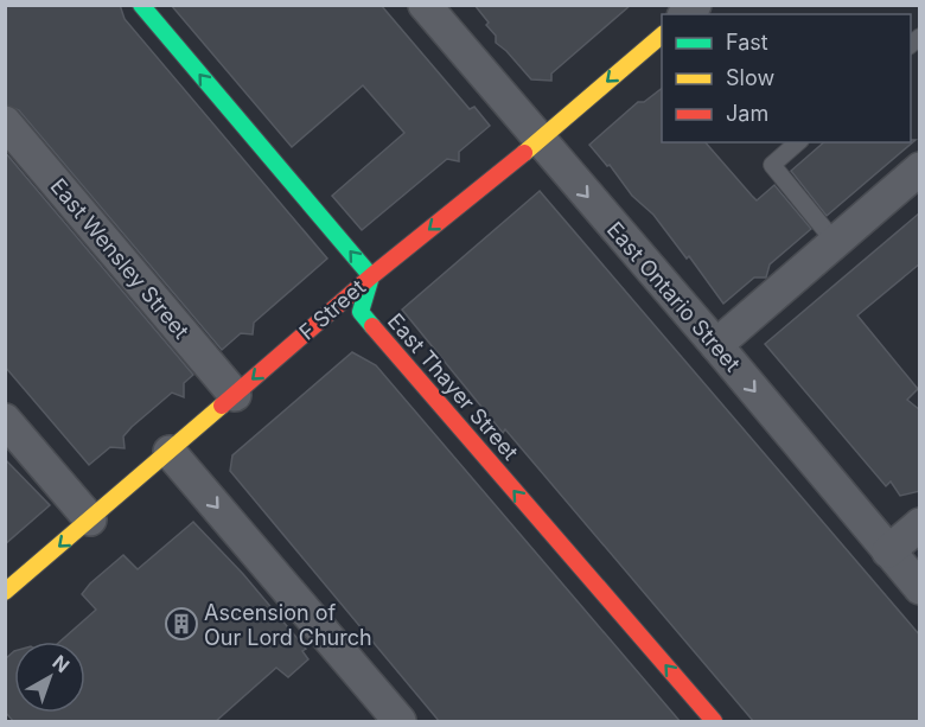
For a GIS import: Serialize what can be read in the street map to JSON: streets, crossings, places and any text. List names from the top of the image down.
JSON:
{
  "streets": {
    "street": [
      "East Wensley Street",
      "East Ontario Street",
      "F Street",
      "East Thayer Street"
    ]
  },
  "crossings": [
    ["East Wensley Street", "F Street"],
    ["East Ontario Street", "F Street"],
    ["F Street", "East Thayer Street"]
  ],
  "one_way": ["East Ontario Street", "F Street", "East Thayer Street"],
  "places": {
    "building": ["Ascension of Our Lord Church"]
  },
  "legend": ["Fast", "Slow", "Jam"],
  "north": "top right"
}
